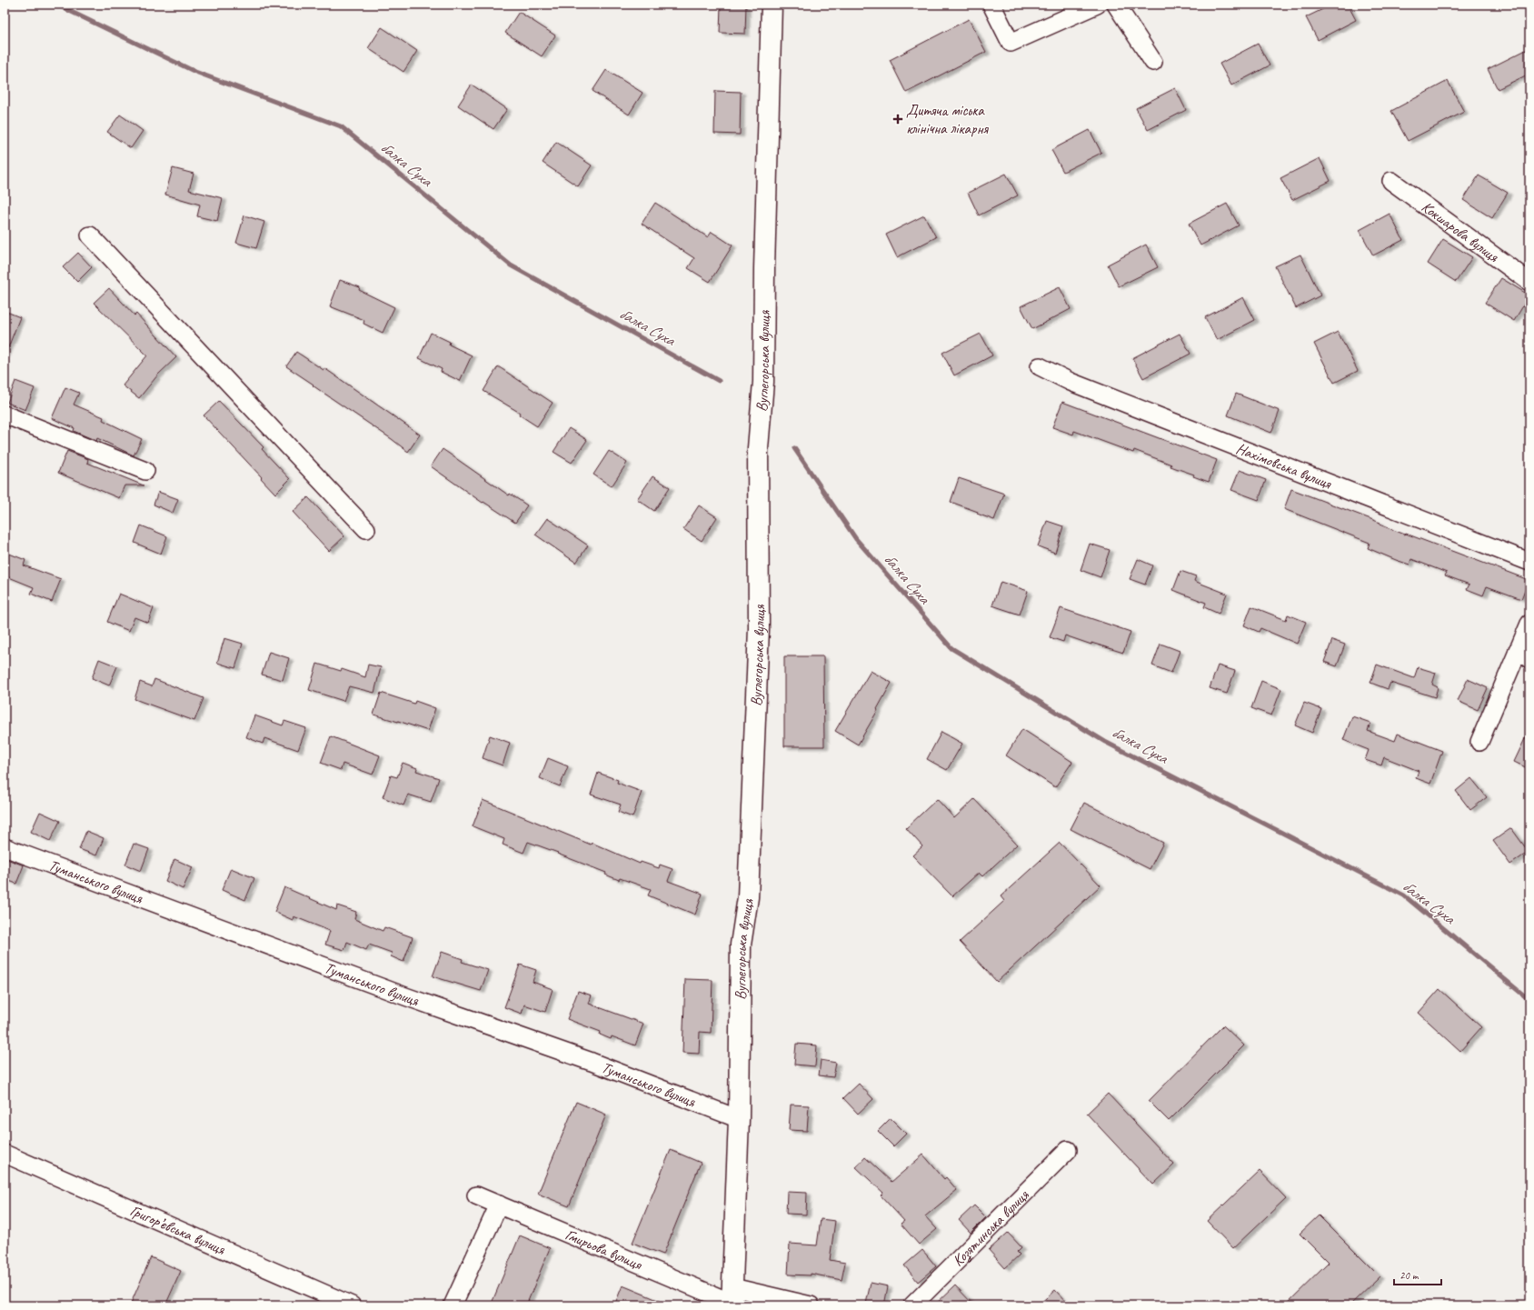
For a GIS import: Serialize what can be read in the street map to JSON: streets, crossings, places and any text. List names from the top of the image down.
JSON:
{
  "streets": {
    "main road": ["Вуглегорська вулиця"],
    "street": [
      "Кокшарова вулиця",
      "Нахімовська вулиця",
      "Туманського вулиця",
      "Козятинська вулиця",
      "Григор’євська вулиця",
      "Гмирьова вулиця"
    ]
  },
  "crossings": [
    ["Вуглегорська вулиця", "Туманського вулиця"],
    ["Вуглегорська вулиця", "Гмирьова вулиця"]
  ],
  "water": ["балка Суха"],
  "places": {
    "health": ["Дитяча міська клінічна лікарня"]
  },
  "scale_bar": "20 m"
}
